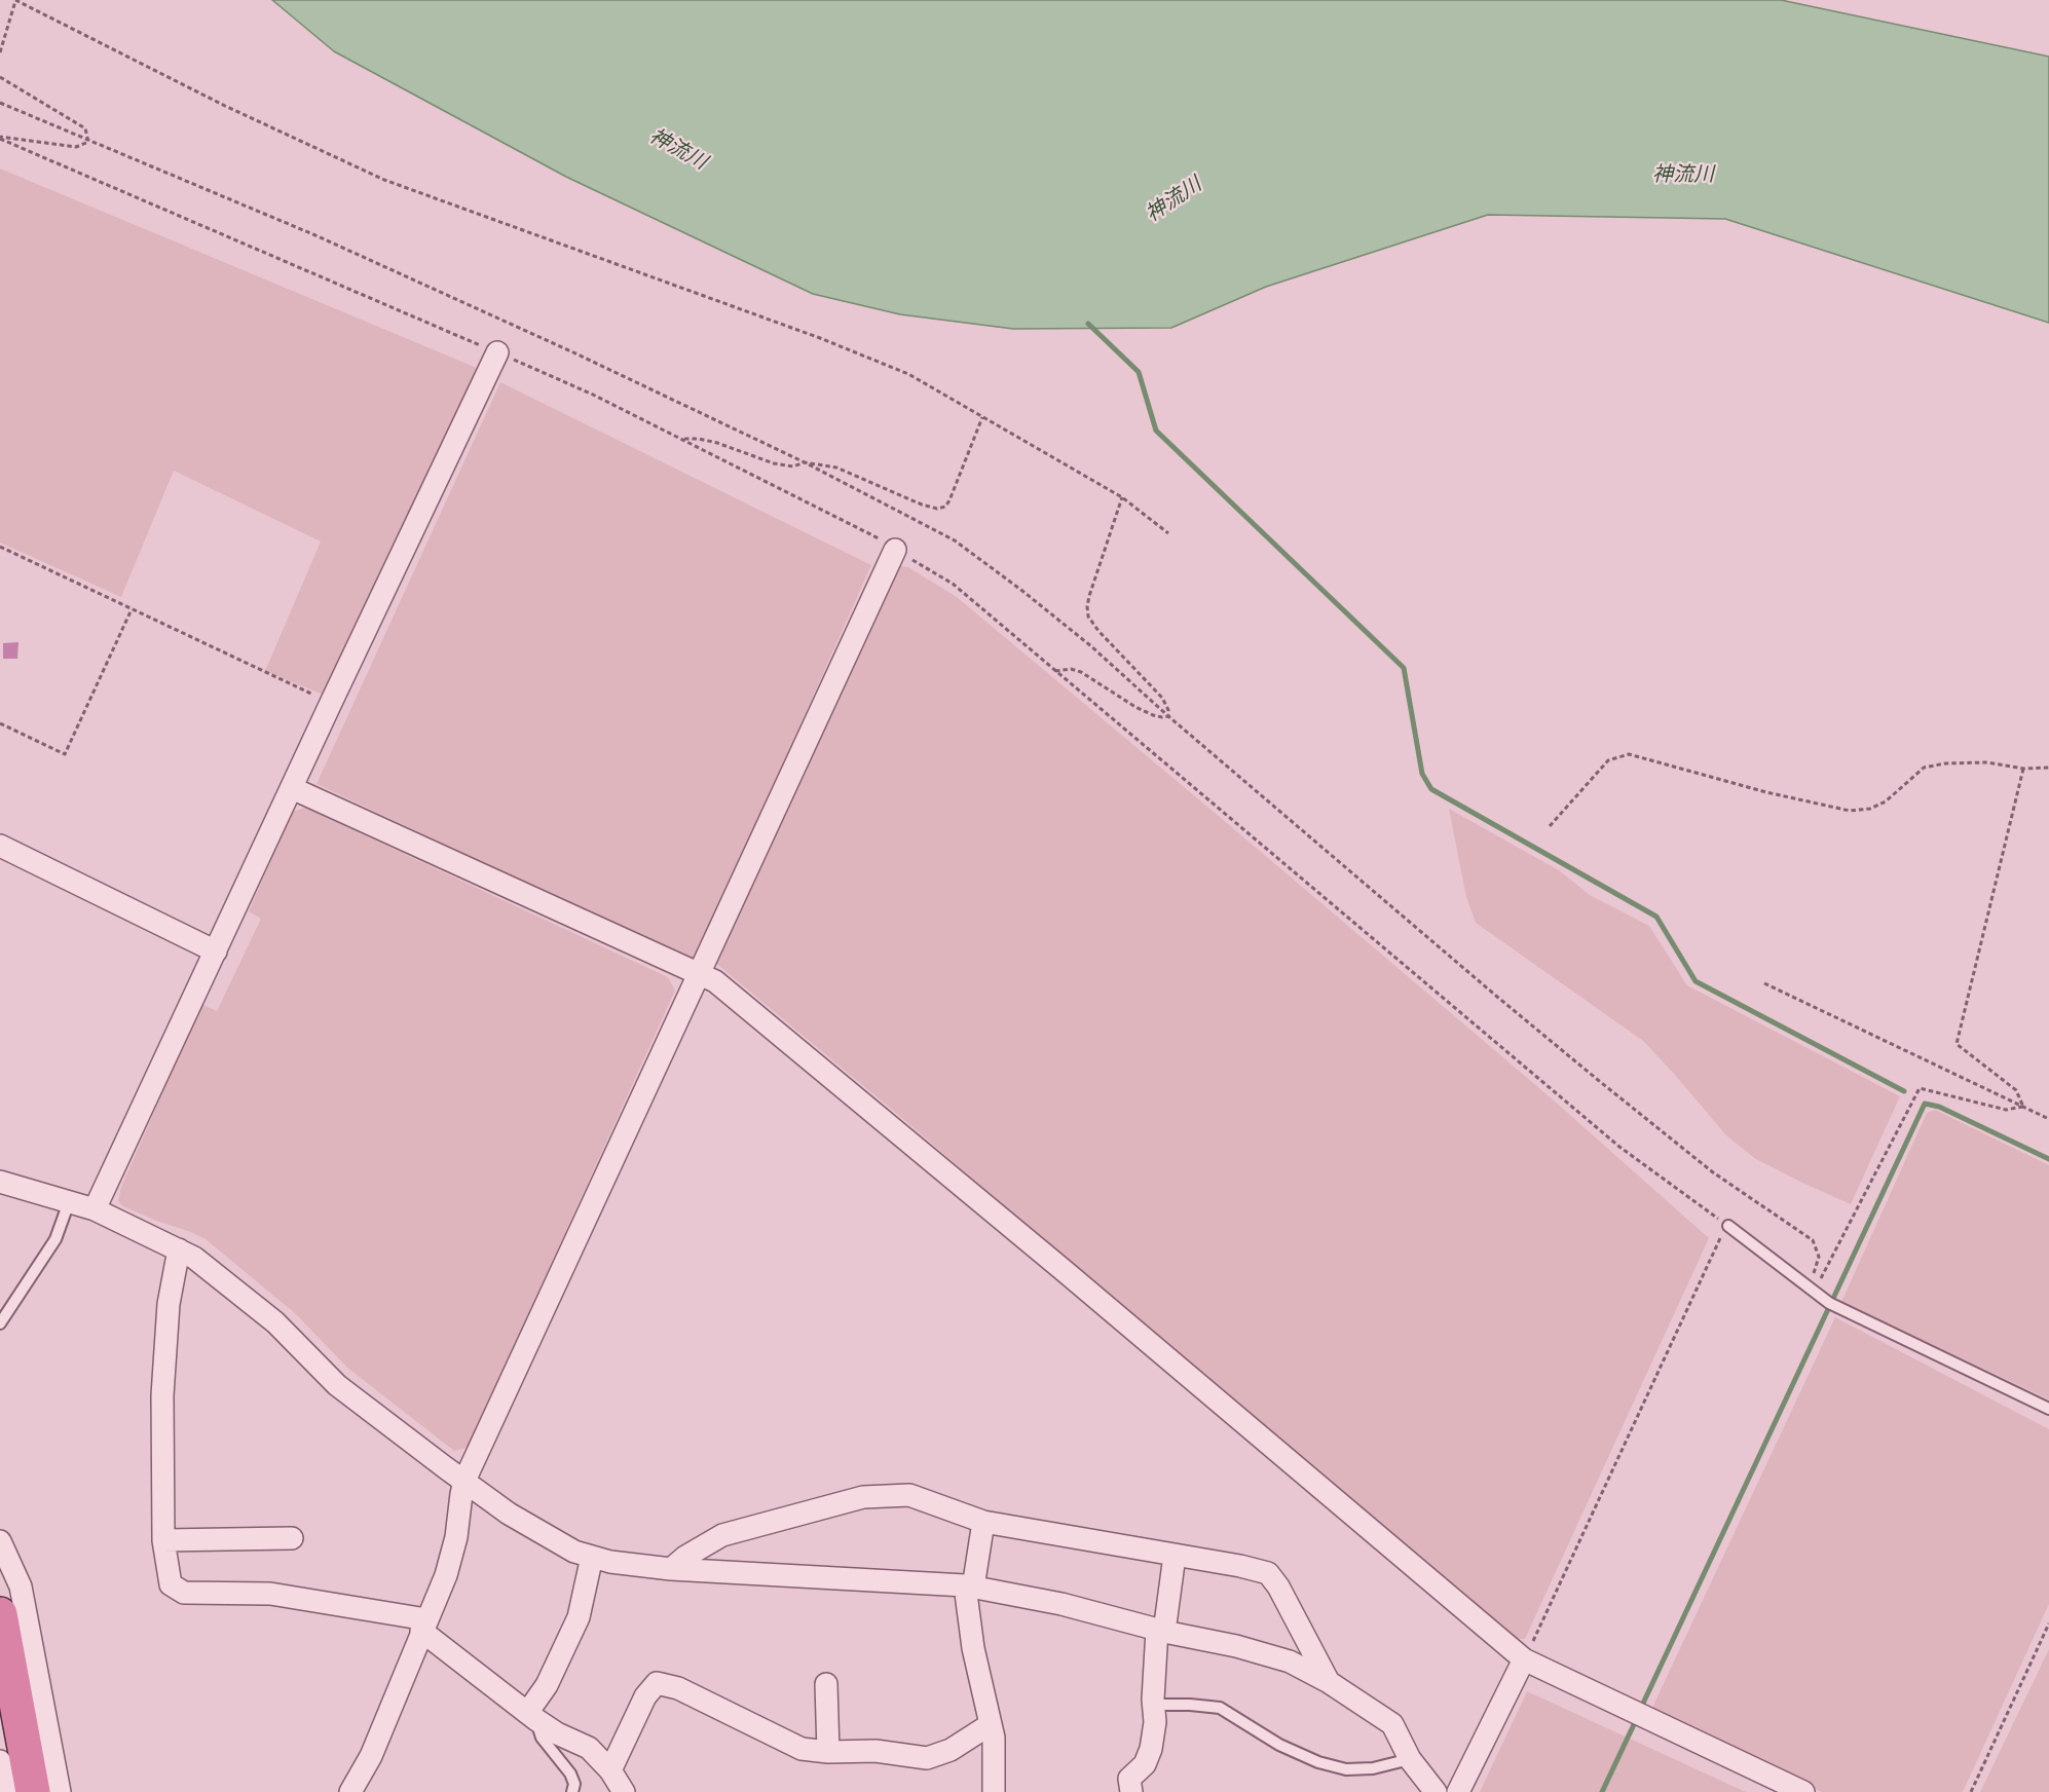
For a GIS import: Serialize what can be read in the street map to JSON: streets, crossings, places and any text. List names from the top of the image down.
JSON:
{
  "water": ["神流川"]
}
